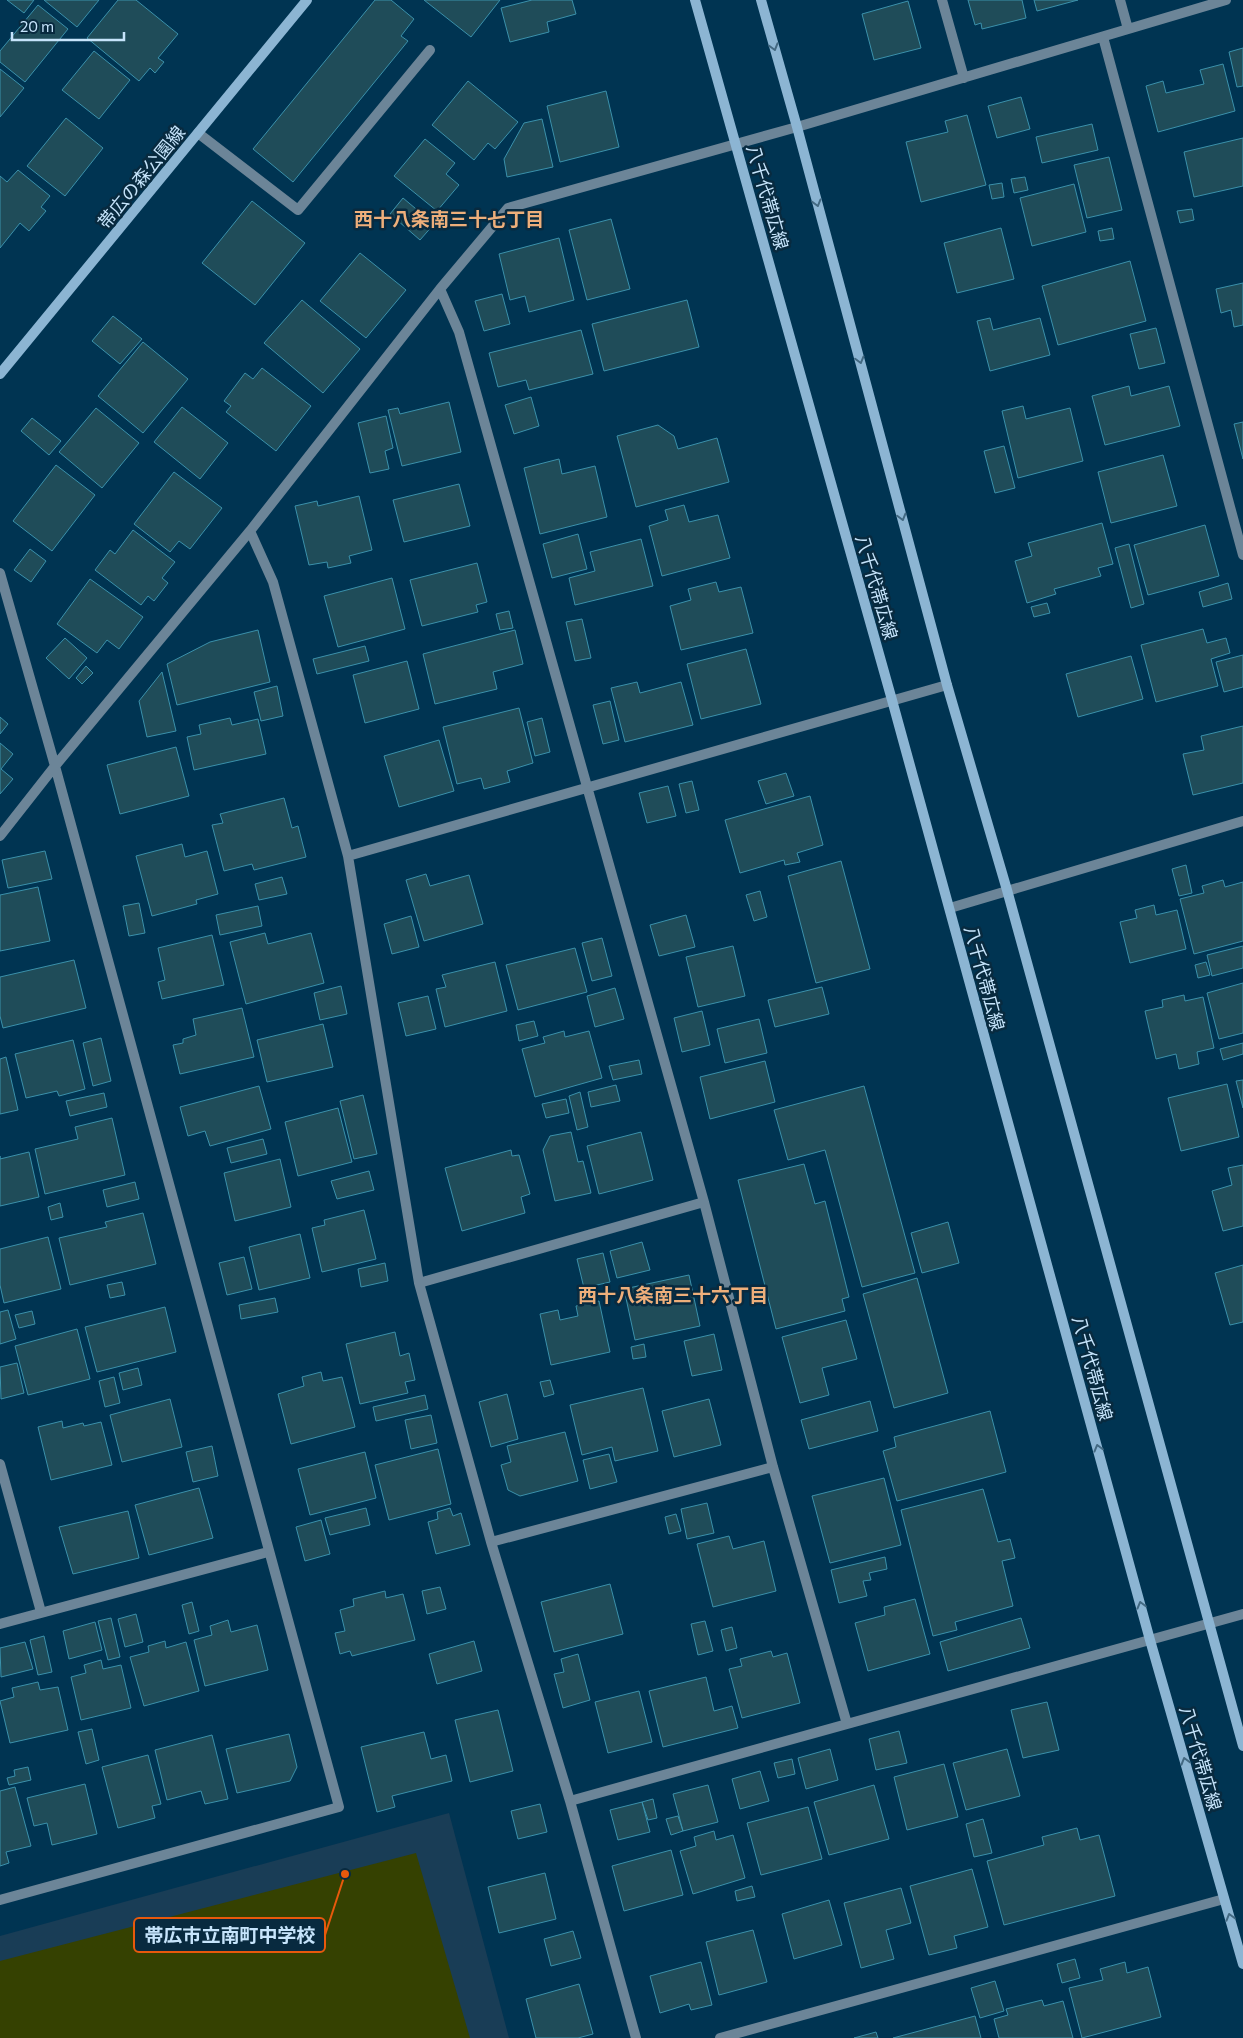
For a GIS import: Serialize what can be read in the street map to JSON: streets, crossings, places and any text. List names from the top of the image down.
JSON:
{
  "streets": {
    "main road": ["帯広の森公園線", "八千代帯広線"]
  },
  "districts": ["西十八条南三十七丁目", "西十八条南三十六丁目"],
  "places": ["帯広市立南町中学校"],
  "scale_bar": "20 m"
}
